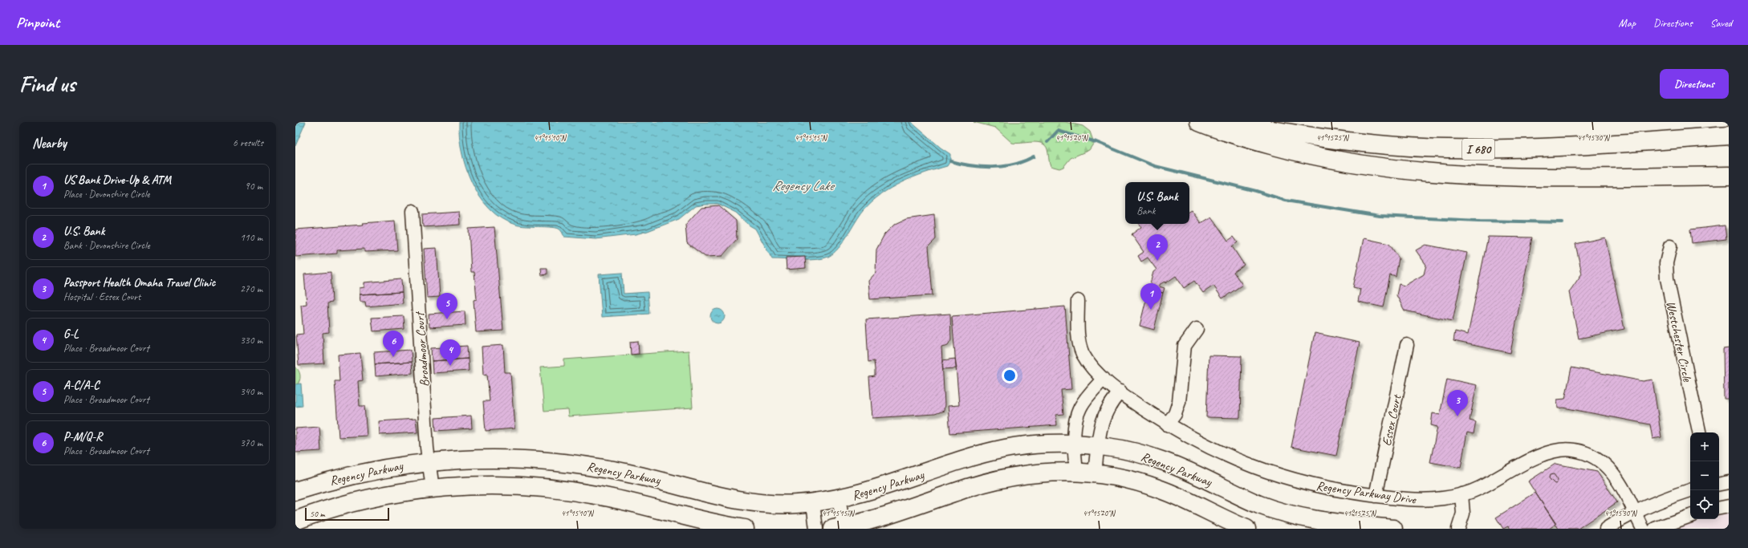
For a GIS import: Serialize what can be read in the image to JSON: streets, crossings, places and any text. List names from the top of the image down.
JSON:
{
  "streets": {
    "main road": ["I 680", "Regency Parkway"],
    "street": [
      "Westchester Circle",
      "Broadmoor Court",
      "Essex Court",
      "Regency Parkway Drive"
    ]
  },
  "crossings": [
    ["Broadmoor Court", "Regency Parkway"],
    ["Essex Court", "Regency Parkway Drive"]
  ],
  "water": ["Regency Lake"],
  "scale_bar": "50 m",
  "page": {
    "header": "Pinpoint",
    "nav": ["Map", "Directions", "Saved"],
    "buttons": "Directions",
    "title": "Find us",
    "heading": ["Nearby", "6 results"],
    "list": [
      {
        "mark": "1",
        "name": "US Bank Drive-Up & ATM",
        "note": "Place · Devonshire Circle",
        "value": "90 m"
      },
      {
        "mark": "2",
        "name": "U.S. Bank",
        "note": "Bank · Devonshire Circle",
        "value": "110 m"
      },
      {
        "mark": "3",
        "name": "Passport Health Omaha Travel Clinic",
        "note": "Hospital · Essex Court",
        "value": "270 m"
      },
      {
        "mark": "4",
        "name": "G-L",
        "note": "Place · Broadmoor Court",
        "value": "330 m"
      },
      {
        "mark": "5",
        "name": "A-C/A-C",
        "note": "Place · Broadmoor Court",
        "value": "340 m"
      },
      {
        "mark": "6",
        "name": "P-M/Q-R",
        "note": "Place · Broadmoor Court",
        "value": "370 m"
      }
    ],
    "popup": ["U.S. Bank", "Bank"],
    "pins": [
      "2",
      "1",
      "5",
      "6",
      "4",
      "3"
    ],
    "map_buttons": ["+", "−"],
    "scale": "50 m"
  },
  "coordinates": [
    "41°15'10\"N",
    "41°15'15\"N",
    "41°15'20\"N",
    "41°15'25\"N",
    "41°15'30\"N"
  ]
}
